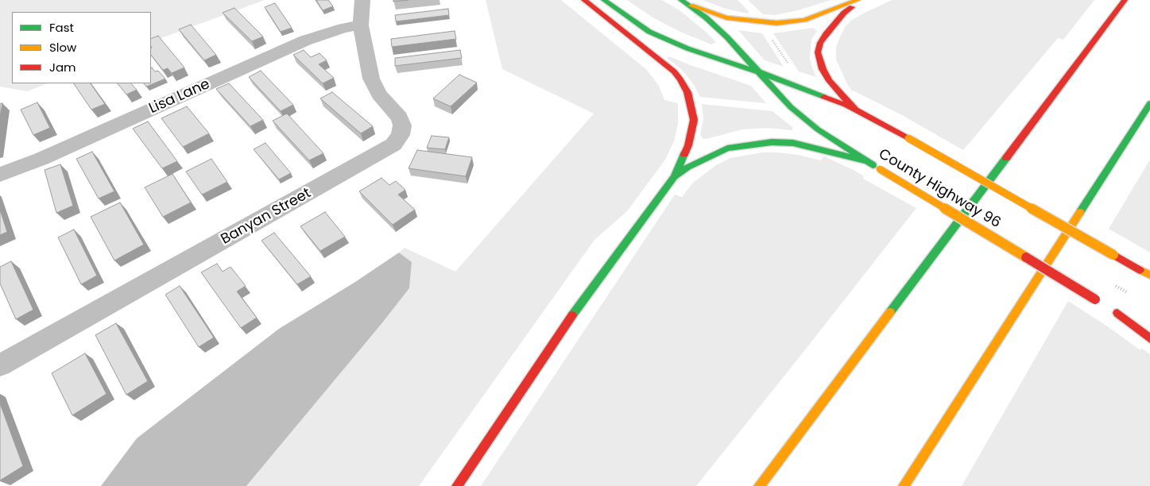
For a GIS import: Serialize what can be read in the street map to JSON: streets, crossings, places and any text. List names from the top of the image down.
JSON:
{
  "streets": {
    "main road": ["County Highway 96"],
    "street": ["Lisa Lane", "Banyan Street"]
  },
  "crossings": [
    ["Lisa Lane", "Banyan Street"]
  ],
  "legend": ["Fast", "Slow", "Jam"]
}
